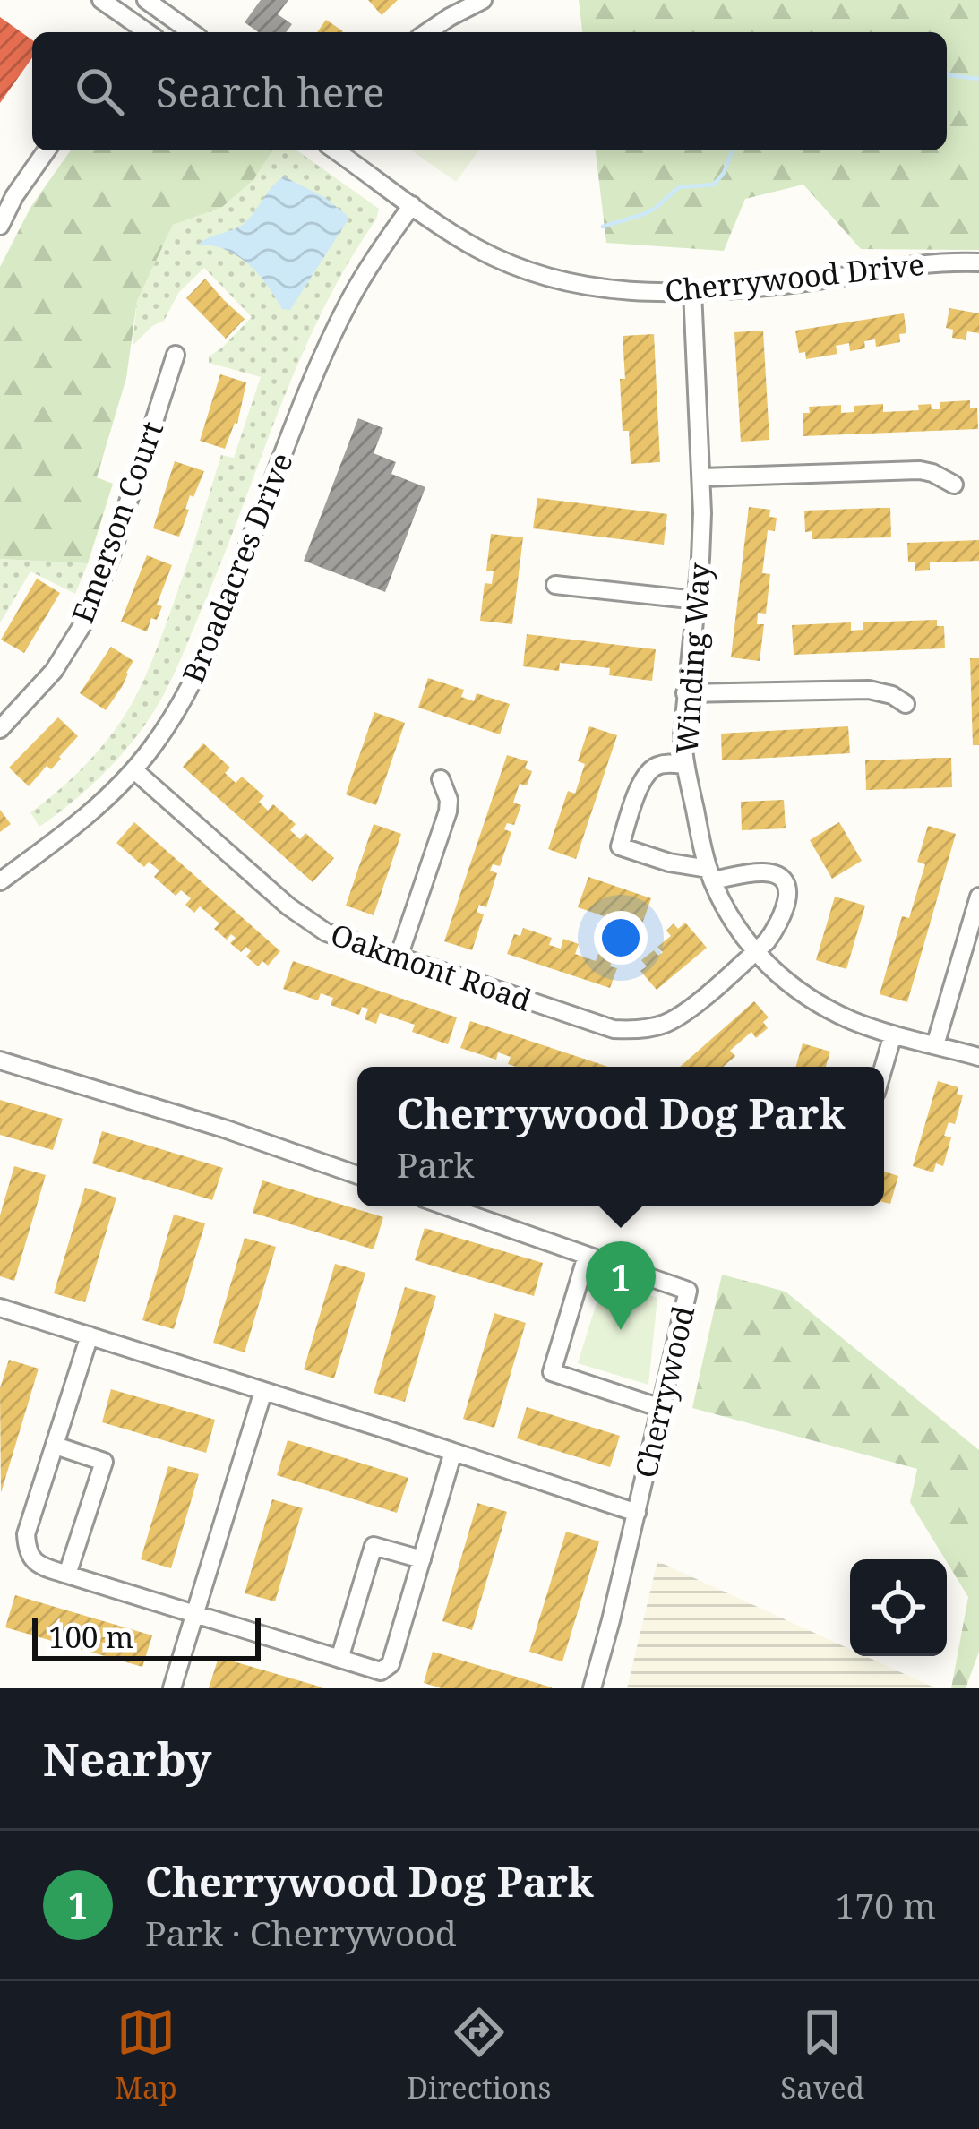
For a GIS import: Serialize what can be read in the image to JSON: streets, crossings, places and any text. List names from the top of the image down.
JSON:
{
  "streets": {
    "street": [
      "Cherrywood Drive",
      "Emerson Court",
      "Broadacres Drive",
      "Winding Way",
      "Oakmont Road",
      "Cherrywood"
    ]
  },
  "crossings": [
    ["Cherrywood Drive", "Broadacres Drive"],
    ["Cherrywood Drive", "Winding Way"],
    ["Broadacres Drive", "Oakmont Road"],
    ["Winding Way", "Oakmont Road"]
  ],
  "scale_bar": "100 m",
  "page": {
    "search": "Search here",
    "popup": ["Cherrywood Dog Park", "Park"],
    "pins": "1",
    "scale": "100 m",
    "heading": "Nearby",
    "list": [
      {
        "mark": "1",
        "name": "Cherrywood Dog Park",
        "note": "Park · Cherrywood",
        "value": "170 m"
      }
    ],
    "nav": ["Map", "Directions", "Saved"]
  }
}
